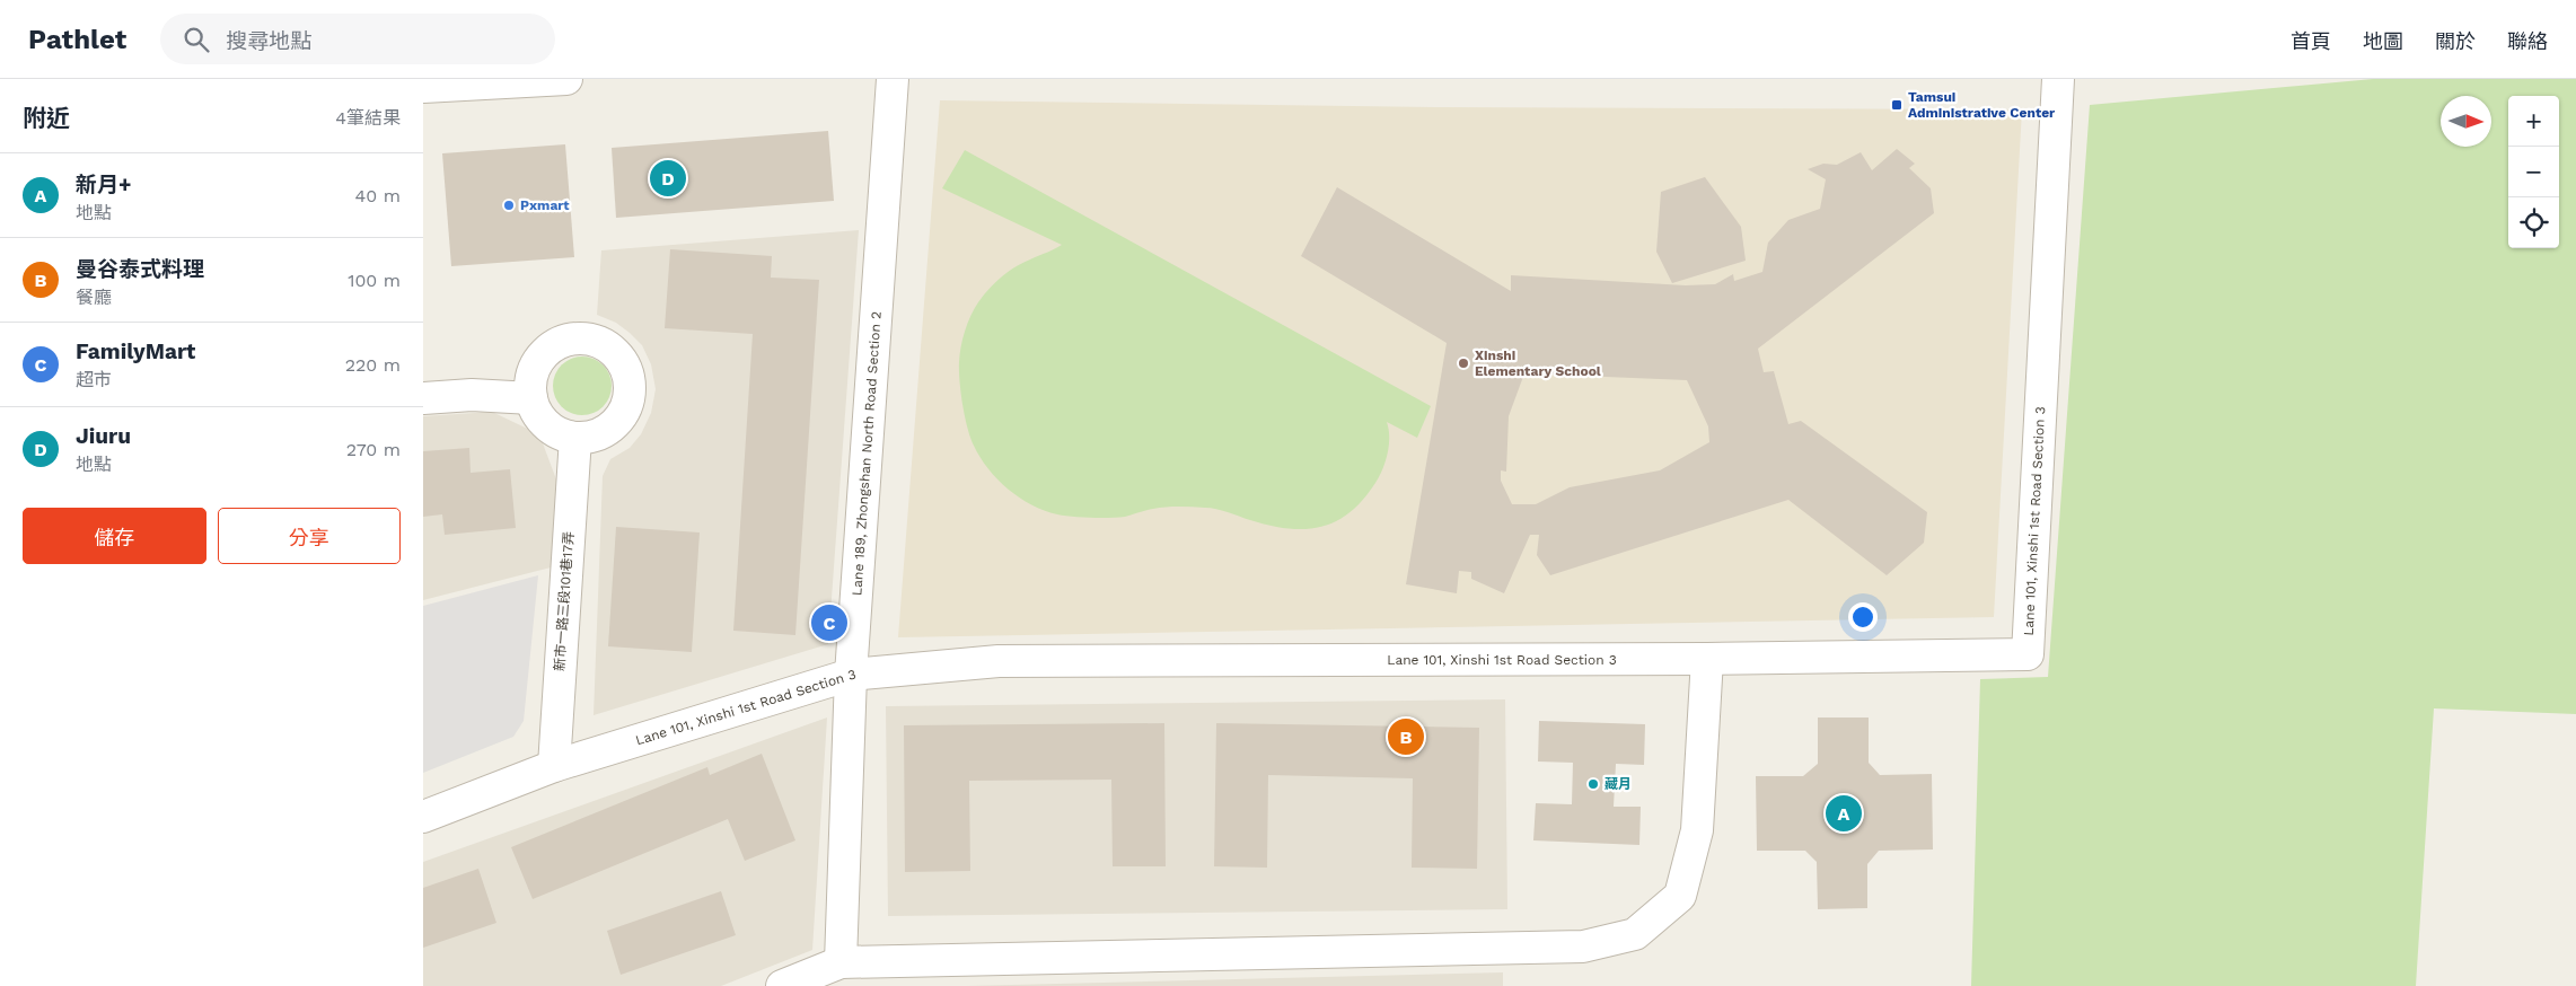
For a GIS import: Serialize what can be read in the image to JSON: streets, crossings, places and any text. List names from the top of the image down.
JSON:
{
  "streets": {
    "street": ["Lane 189, Zhongshan North Road Section 2", "Lane 101, Xinshi 1st Road Section 3", "新市一路三段101巷17弄"]
  },
  "crossings": [
    ["Lane 189, Zhongshan North Road Section 2", "Lane 101, Xinshi 1st Road Section 3"],
    ["Lane 101, Xinshi 1st Road Section 3", "新市一路三段101巷17弄"]
  ],
  "places": {
    "transit": ["Tamsui Administrative Center"],
    "other": ["Pxmart", "Xinshi Elementary School", "藏月"]
  },
  "north": "right",
  "page": {
    "header": "Pathlet",
    "search": "搜尋地點",
    "nav": [
      "首頁",
      "地圖",
      "關於",
      "聯絡"
    ],
    "heading": ["附近", "4筆結果"],
    "map_buttons": ["+", "−"],
    "list": [
      {
        "mark": "A",
        "name": "新月+",
        "note": "地點",
        "value": "40 m"
      },
      {
        "mark": "B",
        "name": "曼谷泰式料理",
        "note": "餐廳",
        "value": "100 m"
      },
      {
        "mark": "C",
        "name": "FamilyMart",
        "note": "超市",
        "value": "220 m"
      },
      {
        "mark": "D",
        "name": "Jiuru",
        "note": "地點",
        "value": "270 m"
      }
    ],
    "pins": [
      "D",
      "C",
      "B",
      "A"
    ],
    "buttons": ["儲存", "分享"]
  }
}
